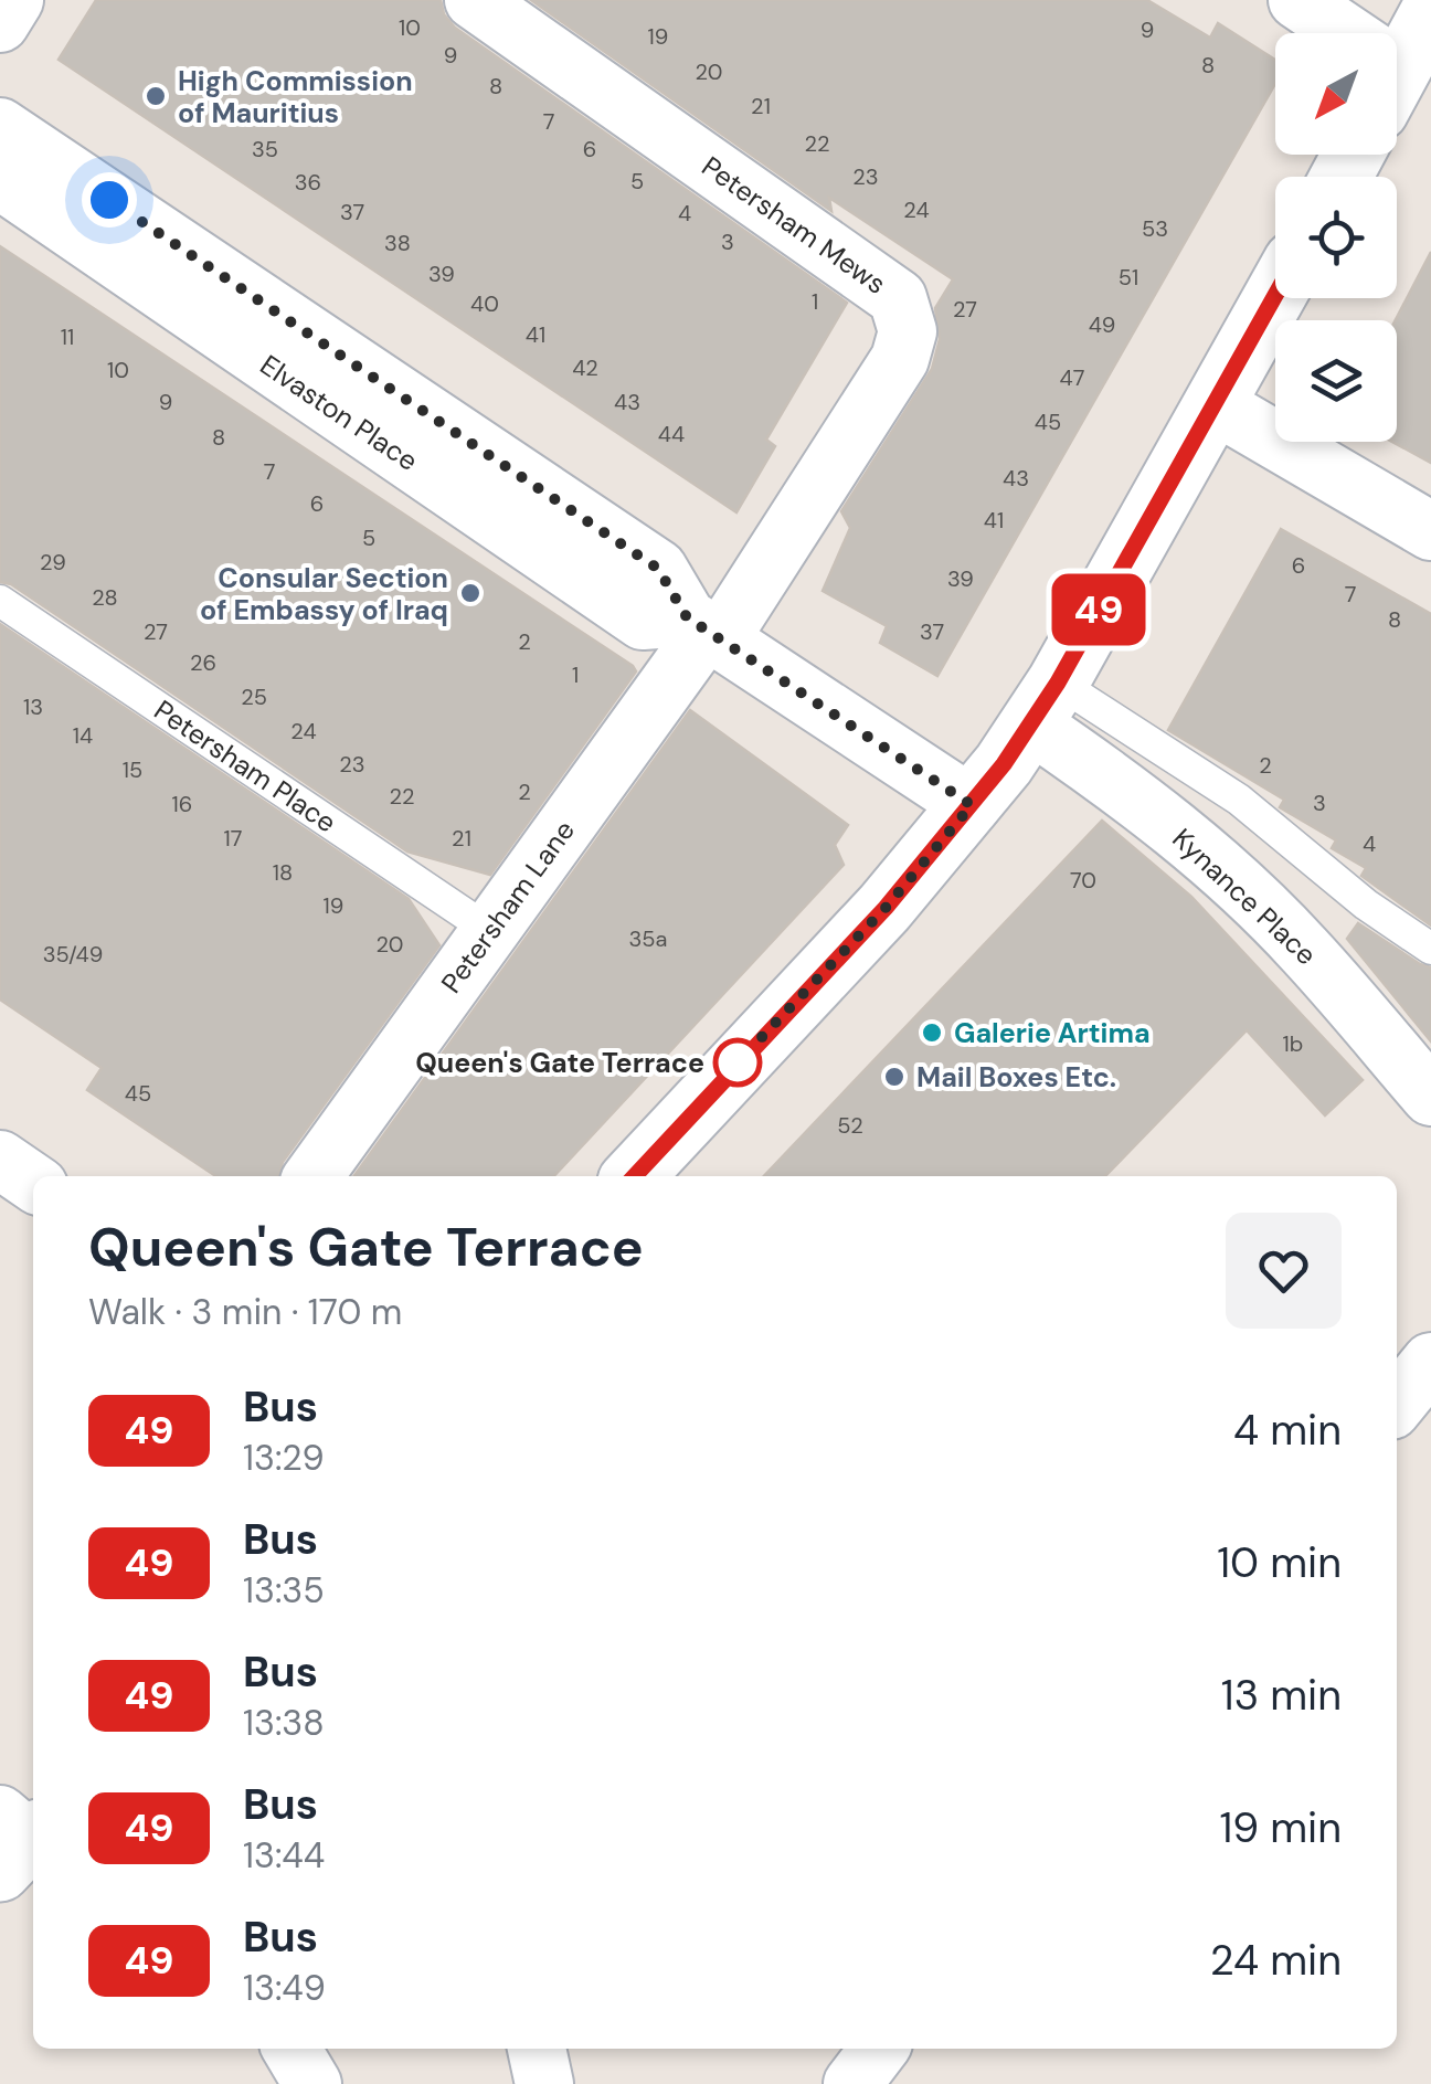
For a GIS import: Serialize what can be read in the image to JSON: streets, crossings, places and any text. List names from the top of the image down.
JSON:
{
  "streets": {
    "street": [
      "Petersham Mews",
      "Elvaston Place",
      "Kynance Place",
      "Petersham Lane"
    ],
    "lane": ["Petersham Place"]
  },
  "crossings": [
    ["Petersham Mews", "Elvaston Place"],
    ["Petersham Mews", "Petersham Lane"],
    ["Elvaston Place", "Petersham Lane"],
    ["Petersham Place", "Petersham Lane"]
  ],
  "places": [
    "High Commission of Mauritius",
    "Consular Section of Embassy of Iraq",
    "Galerie Artima",
    "Queen's Gate Terrace",
    "Mail Boxes Etc."
  ],
  "lines": ["bus line 49"],
  "house_numbers": [
    "10",
    "9",
    "19",
    "9",
    "8",
    "20",
    "8",
    "21",
    "7",
    "22",
    "35",
    "6",
    "23",
    "5",
    "36",
    "24",
    "37",
    "4",
    "53",
    "3",
    "38",
    "39",
    "51",
    "1",
    "40",
    "27",
    "49",
    "41",
    "11",
    "42",
    "10",
    "47",
    "9",
    "43",
    "45",
    "44",
    "8",
    "7",
    "43",
    "6",
    "41",
    "5",
    "29",
    "6",
    "39",
    "7",
    "28",
    "8",
    "27",
    "37",
    "2",
    "26",
    "1",
    "25",
    "13",
    "24",
    "14",
    "23",
    "2",
    "15",
    "2",
    "22",
    "3",
    "16",
    "17",
    "21",
    "4",
    "18",
    "70",
    "19",
    "35a",
    "20",
    "35/49",
    "1b",
    "45",
    "52"
  ],
  "north": "bottom left",
  "page": {
    "on_map": "49",
    "heading": ["Queen's Gate Terrace", "Walk · 3 min · 170 m"],
    "list": [
      {
        "mark": "49",
        "name": "Bus",
        "note": "13:29",
        "value": "4 min"
      },
      {
        "mark": "49",
        "name": "Bus",
        "note": "13:35",
        "value": "10 min"
      },
      {
        "mark": "49",
        "name": "Bus",
        "note": "13:38",
        "value": "13 min"
      },
      {
        "mark": "49",
        "name": "Bus",
        "note": "13:44",
        "value": "19 min"
      },
      {
        "mark": "49",
        "name": "Bus",
        "note": "13:49",
        "value": "24 min"
      }
    ]
  }
}
